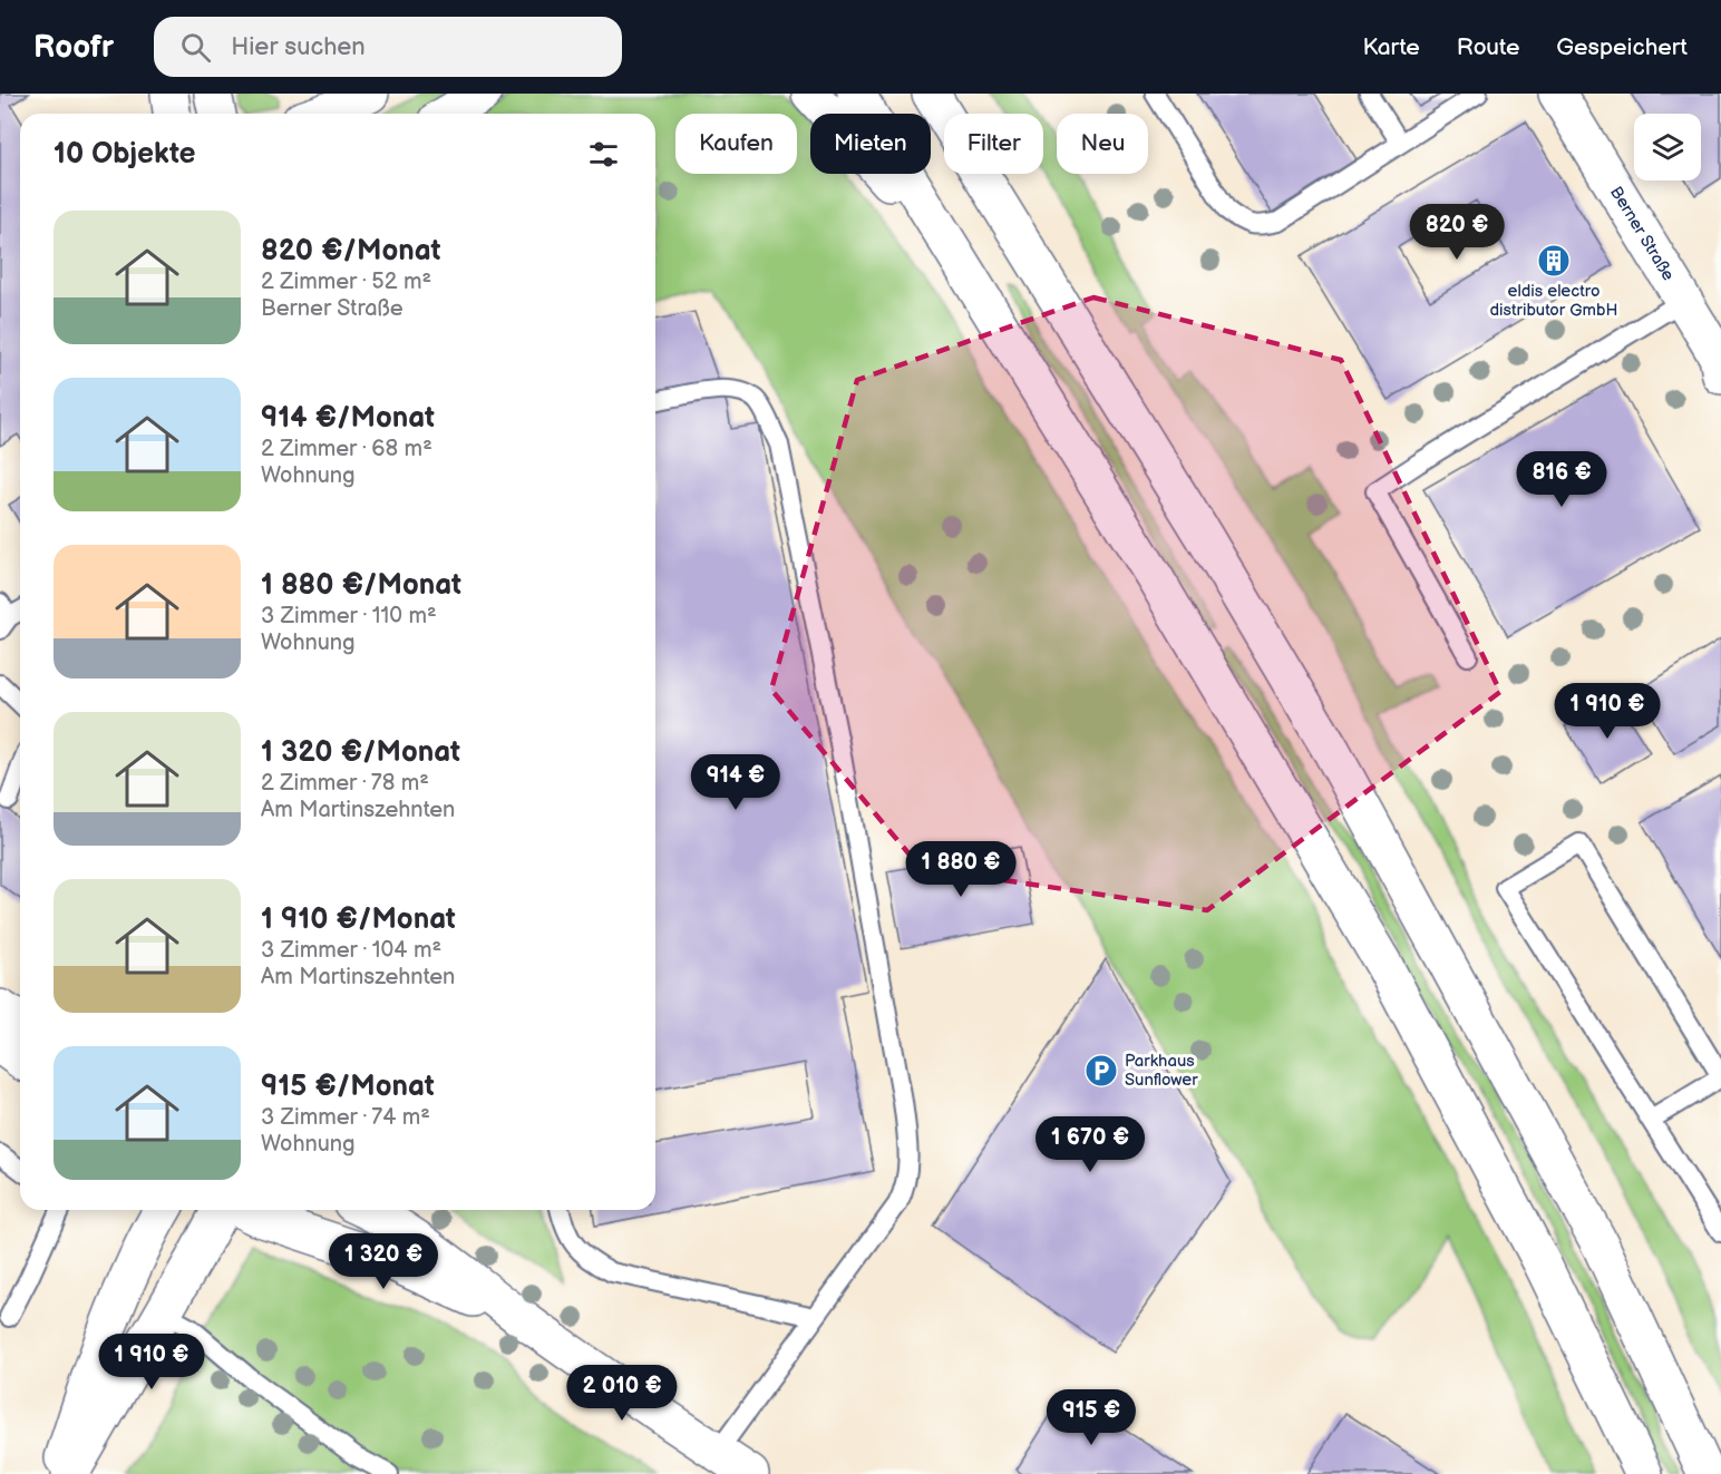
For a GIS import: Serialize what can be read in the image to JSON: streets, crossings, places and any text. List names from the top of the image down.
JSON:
{
  "streets": {
    "main road": ["Berner Straße"]
  },
  "places": {
    "building": ["eldis electro distributor GmbH"],
    "parking": ["Parkhaus Sunflower"]
  },
  "page": {
    "header": "Roofr",
    "search": "Hier suchen",
    "nav": ["Karte", "Route", "Gespeichert"],
    "chip": [
      "Kaufen",
      "Mieten",
      "Filter",
      "Neu"
    ],
    "heading": "10 Objekte",
    "list": [
      {
        "name": "820 €/Monat",
        "note": "2 Zimmer · 52 m² · Berner Straße"
      },
      {
        "name": "914 €/Monat",
        "note": "2 Zimmer · 68 m² · Wohnung"
      },
      {
        "name": "1 880 €/Monat",
        "note": "3 Zimmer · 110 m² · Wohnung"
      },
      {
        "name": "1 320 €/Monat",
        "note": "2 Zimmer · 78 m² · Am Martinszehnten"
      },
      {
        "name": "1 910 €/Monat",
        "note": "3 Zimmer · 104 m² · Am Martinszehnten"
      },
      {
        "name": "915 €/Monat",
        "note": "3 Zimmer · 74 m² · Wohnung"
      }
    ],
    "price": [
      "820 €",
      "816 €",
      "1 910 €",
      "914 €",
      "1 880 €",
      "1 670 €",
      "1 320 €",
      "1 910 €",
      "2 010 €",
      "915 €"
    ]
  }
}
